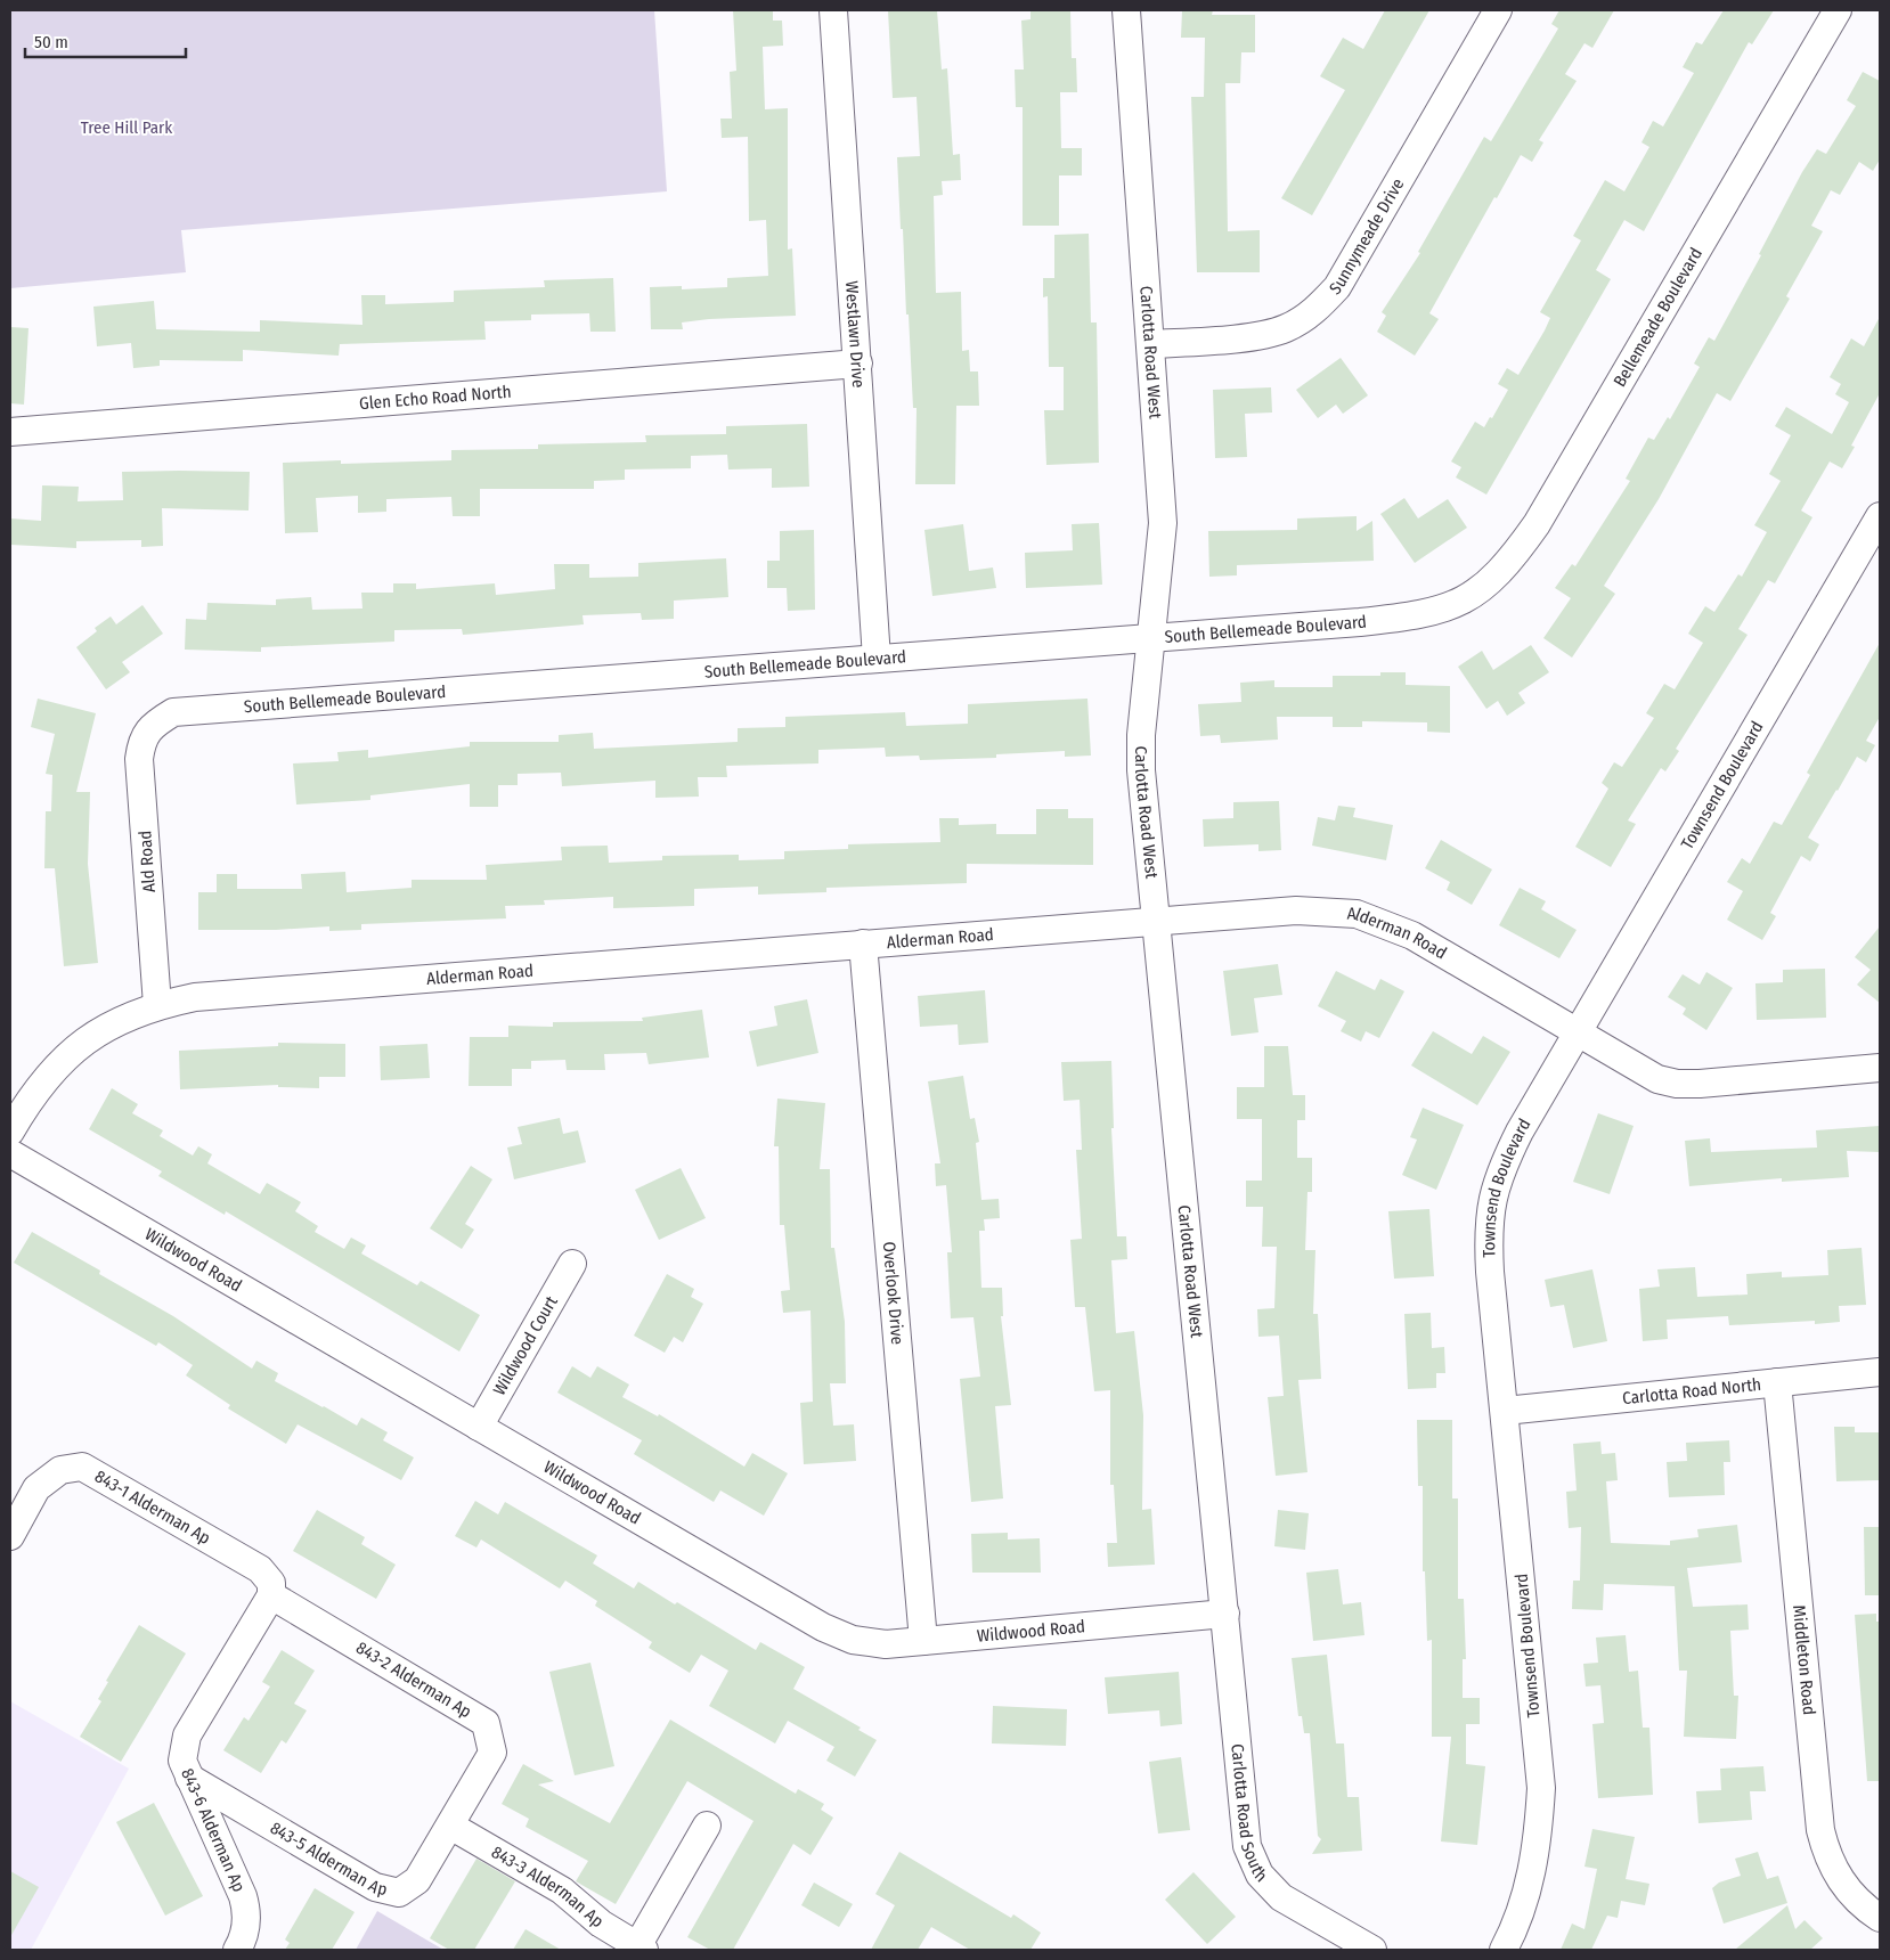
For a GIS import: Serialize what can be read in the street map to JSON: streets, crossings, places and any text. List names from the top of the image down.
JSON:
{
  "streets": {
    "street": [
      "Sunnymeade Drive",
      "Bellemeade Boulevard",
      "Westlawn Drive",
      "Carlotta Road West",
      "Glen Echo Road North",
      "South Bellemeade Boulevard",
      "Townsend Boulevard",
      "Ald Road",
      "Alderman Road",
      "Wildwood Road",
      "Overlook Drive",
      "Wildwood Court",
      "Carlotta Road North",
      "843-1 Alderman Ap",
      "Middleton Road",
      "843-2 Alderman Ap",
      "Carlotta Road South",
      "843-6 Alderman Ap",
      "843-5 Alderman Ap",
      "843-3 Alderman Ap"
    ]
  },
  "crossings": [
    ["Sunnymeade Drive", "Carlotta Road West"],
    ["Bellemeade Boulevard", "South Bellemeade Boulevard"],
    ["Westlawn Drive", "Glen Echo Road North"],
    ["Westlawn Drive", "South Bellemeade Boulevard"],
    ["Carlotta Road West", "South Bellemeade Boulevard"],
    ["Carlotta Road West", "Alderman Road"],
    ["Carlotta Road West", "Wildwood Road"],
    ["Carlotta Road West", "Carlotta Road South"],
    ["South Bellemeade Boulevard", "Ald Road"],
    ["Townsend Boulevard", "Alderman Road"],
    ["Townsend Boulevard", "Carlotta Road North"],
    ["Ald Road", "Alderman Road"],
    ["Alderman Road", "Overlook Drive"],
    ["Wildwood Road", "Overlook Drive"],
    ["Wildwood Road", "Wildwood Court"],
    ["Wildwood Road", "Carlotta Road South"],
    ["Carlotta Road North", "Middleton Road"],
    ["843-1 Alderman Ap", "843-2 Alderman Ap"],
    ["843-1 Alderman Ap", "843-6 Alderman Ap"],
    ["843-2 Alderman Ap", "843-6 Alderman Ap"],
    ["843-2 Alderman Ap", "843-5 Alderman Ap"],
    ["843-2 Alderman Ap", "843-3 Alderman Ap"],
    ["843-6 Alderman Ap", "843-5 Alderman Ap"],
    ["843-5 Alderman Ap", "843-3 Alderman Ap"]
  ],
  "parks": ["Tree Hill Park"],
  "scale_bar": "50 m"
}
